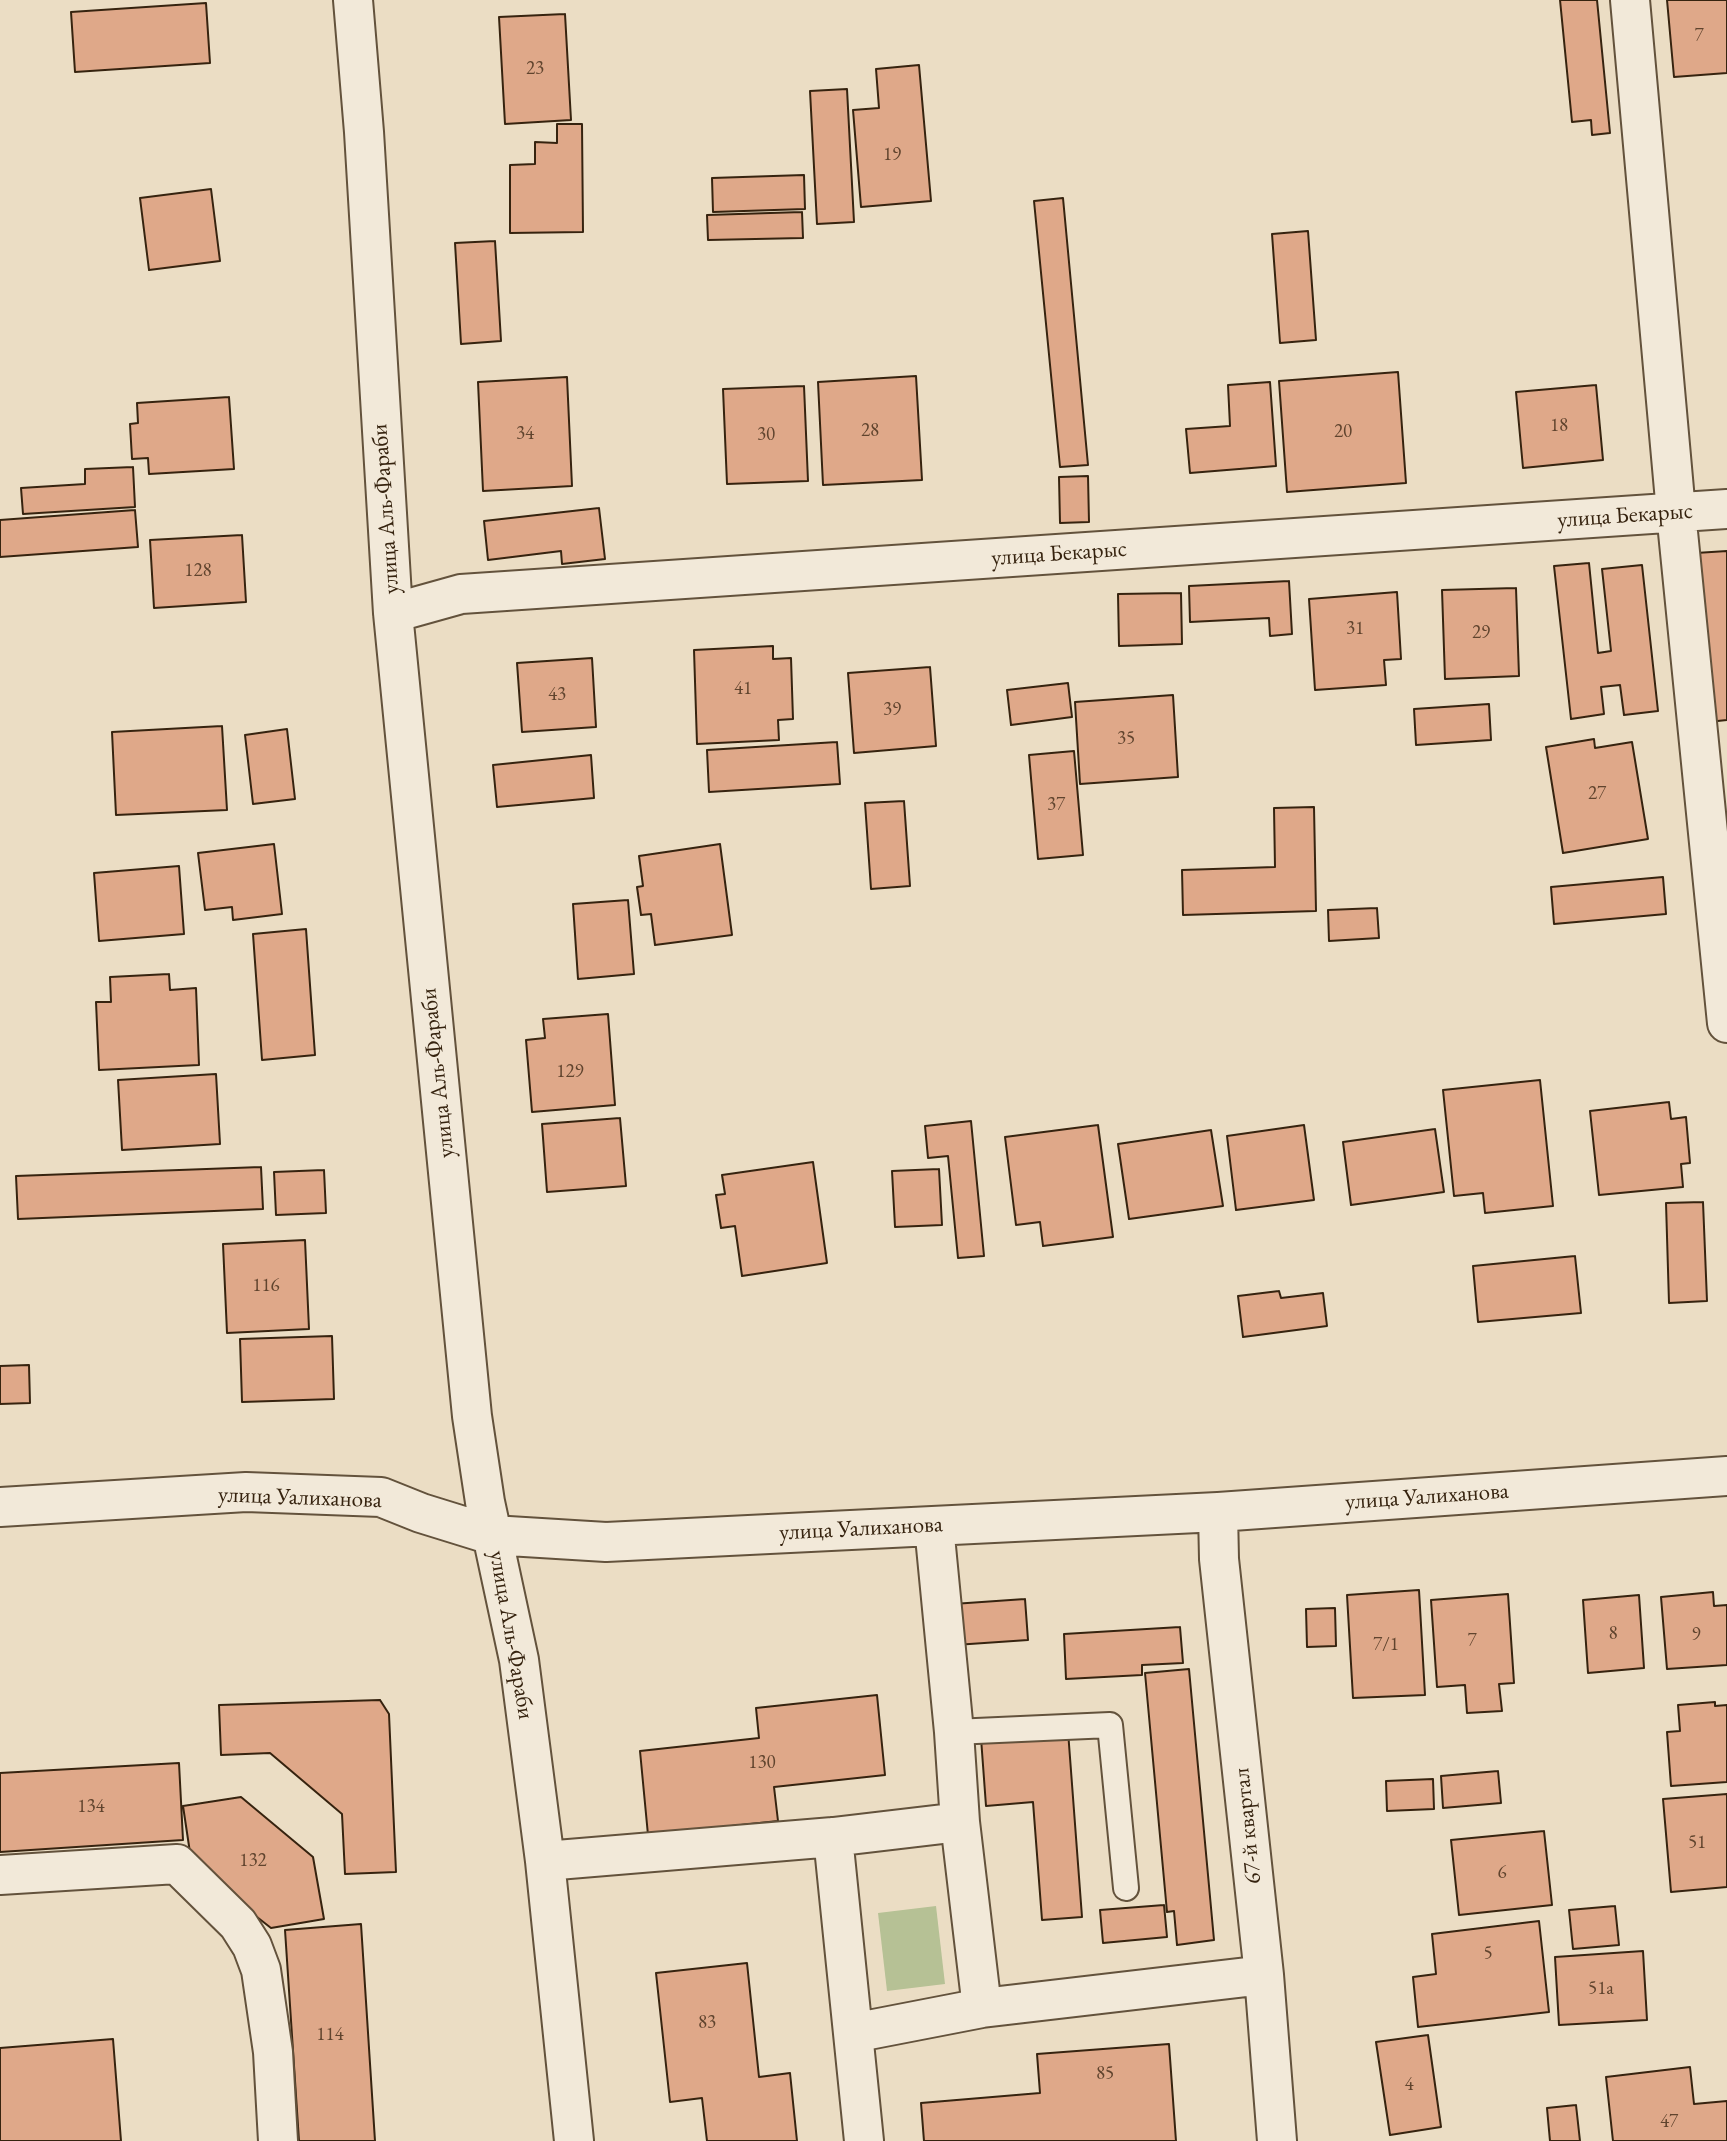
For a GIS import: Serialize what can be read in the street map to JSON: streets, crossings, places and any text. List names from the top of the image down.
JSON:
{
  "streets": {
    "street": [
      "улица Аль-Фараби",
      "улица Бекарыс",
      "улица Уалиханова",
      "67-й квартал"
    ]
  },
  "crossings": [
    ["улица Аль-Фараби", "улица Бекарыс"],
    ["улица Аль-Фараби", "улица Уалиханова"],
    ["улица Уалиханова", "67-й квартал"]
  ],
  "house_numbers": [
    "7",
    "23",
    "19",
    "18",
    "28",
    "20",
    "34",
    "30",
    "128",
    "31",
    "29",
    "41",
    "43",
    "39",
    "35",
    "27",
    "37",
    "129",
    "116",
    "8",
    "9",
    "7",
    "7/1",
    "130",
    "134",
    "51",
    "132",
    "6",
    "5",
    "51а",
    "83",
    "114",
    "85",
    "4",
    "47"
  ]
}
